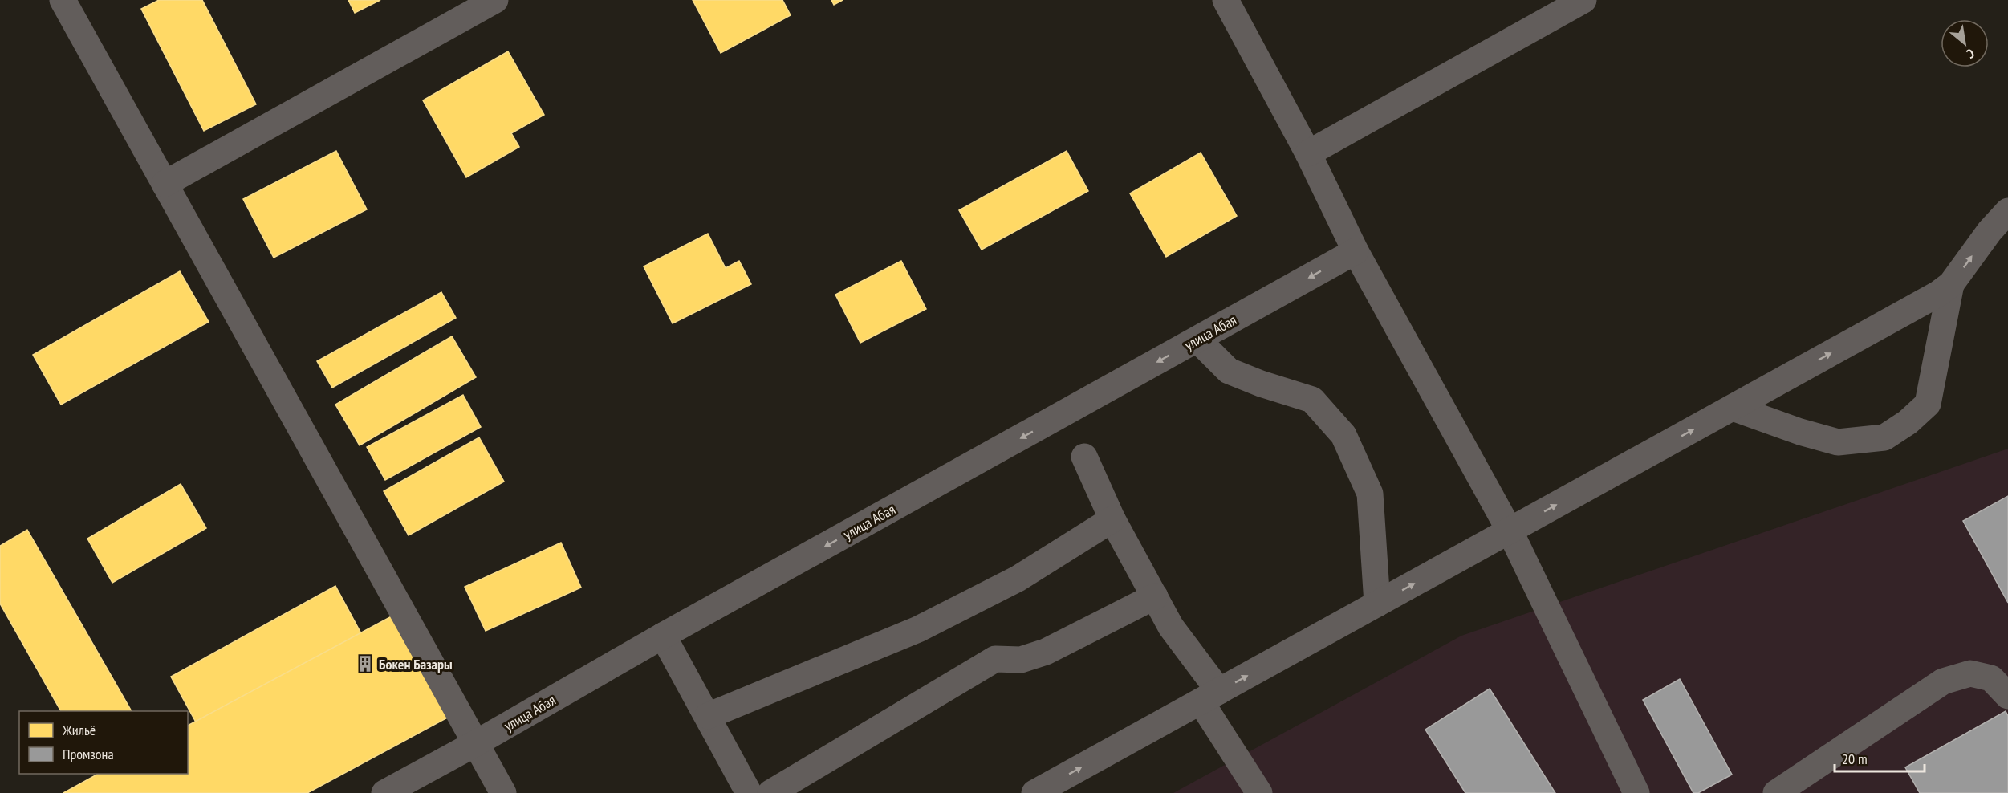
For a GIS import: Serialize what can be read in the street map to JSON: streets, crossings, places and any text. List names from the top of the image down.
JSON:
{
  "streets": {
    "street": ["улица Абая"]
  },
  "places": {
    "building": ["Бокен Базары"]
  },
  "legend": ["Жильё", "Промзона"],
  "scale_bar": "20 m",
  "north": "bottom right"
}
